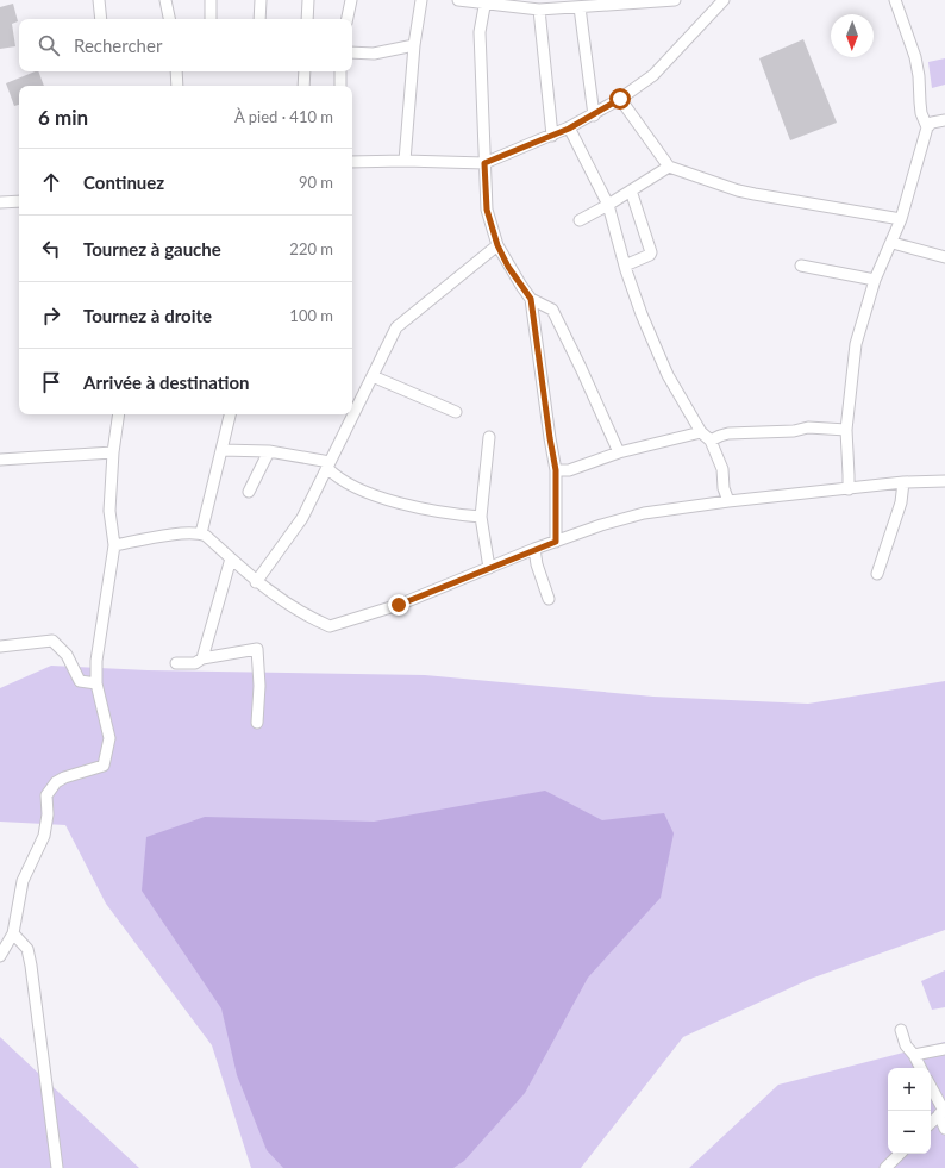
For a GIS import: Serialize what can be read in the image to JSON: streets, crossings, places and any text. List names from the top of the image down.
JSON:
{
  "north": "bottom",
  "page": {
    "search": "Rechercher",
    "heading": ["6 min", "À pied · 410 m"],
    "list": [
      ["Continuez", "90 m"],
      ["Tournez à gauche", "220 m"],
      ["Tournez à droite", "100 m"],
      "Arrivée à destination"
    ],
    "map_buttons": ["+", "−"]
  }
}
